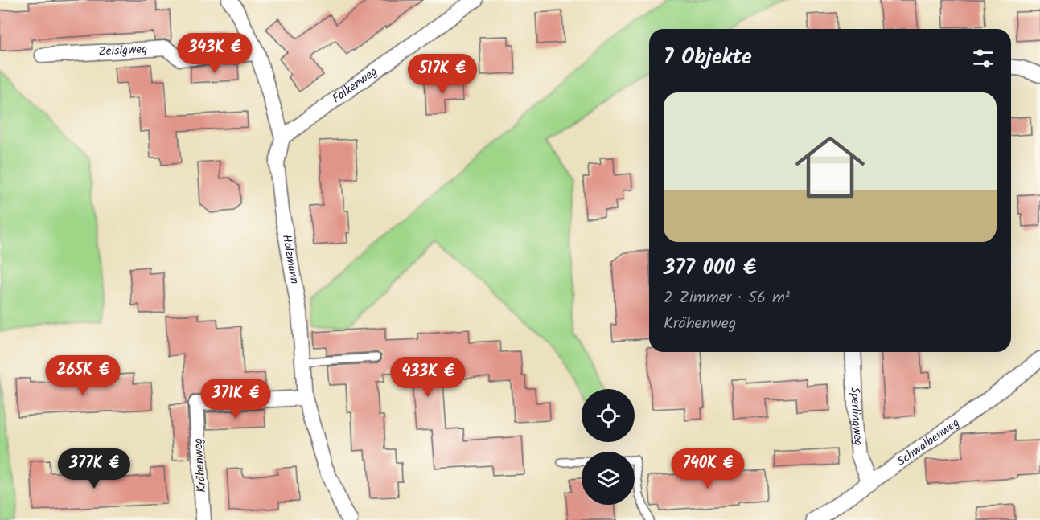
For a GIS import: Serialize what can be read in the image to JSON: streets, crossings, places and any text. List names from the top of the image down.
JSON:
{
  "streets": {
    "street": [
      "Zeisigweg",
      "Falkenweg",
      "Holzmann",
      "Sperlingweg",
      "Schwalbenweg",
      "Krähenweg"
    ]
  },
  "crossings": [
    ["Zeisigweg", "Holzmann"],
    ["Falkenweg", "Holzmann"],
    ["Holzmann", "Krähenweg"],
    ["Sperlingweg", "Schwalbenweg"]
  ],
  "page": {
    "heading": "7 Objekte",
    "price": [
      "343K €",
      "517K €",
      "265K €",
      "433K €",
      "371K €",
      "377K €",
      "740K €"
    ],
    "list": [
      {
        "name": "377 000 €",
        "note": "2 Zimmer · 56 m² · Krähenweg"
      }
    ]
  }
}
